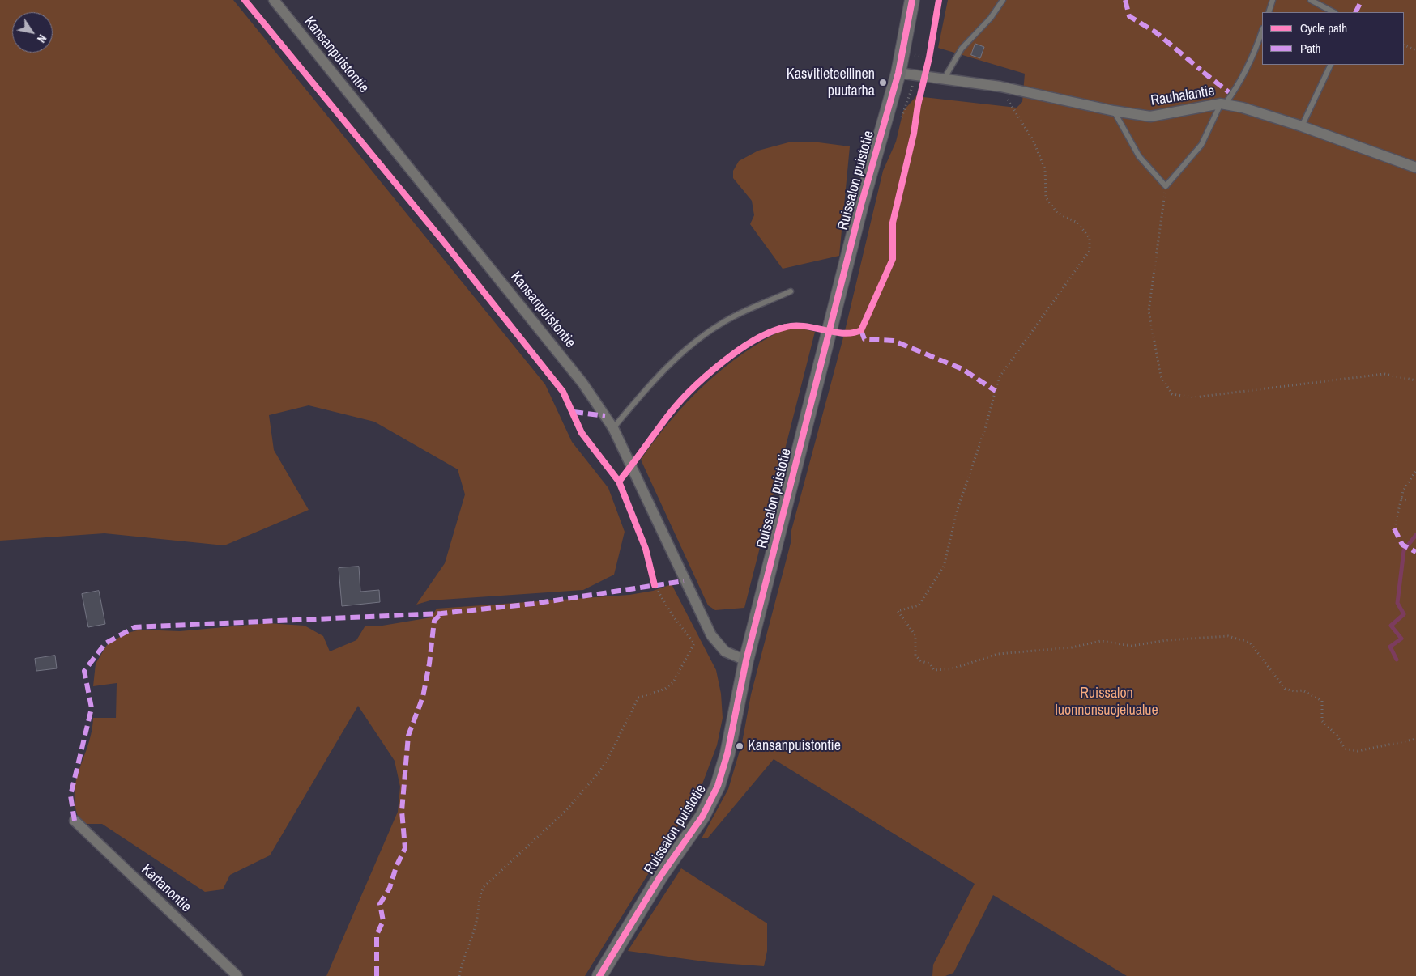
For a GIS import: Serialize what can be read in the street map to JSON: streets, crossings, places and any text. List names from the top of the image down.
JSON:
{
  "streets": {
    "street": [
      "Kansanpuistontie",
      "Rauhalantie",
      "Ruissalon puistotie",
      "Kartanontie"
    ]
  },
  "crossings": [
    ["Kansanpuistontie", "Ruissalon puistotie"],
    ["Rauhalantie", "Ruissalon puistotie"]
  ],
  "parks": ["Ruissalon luonnonsuojelualue"],
  "places": ["Kasvitieteellinen puutarha", "Kansanpuistontie"],
  "legend": ["Cycle path", "Path"],
  "north": "bottom right"
}
